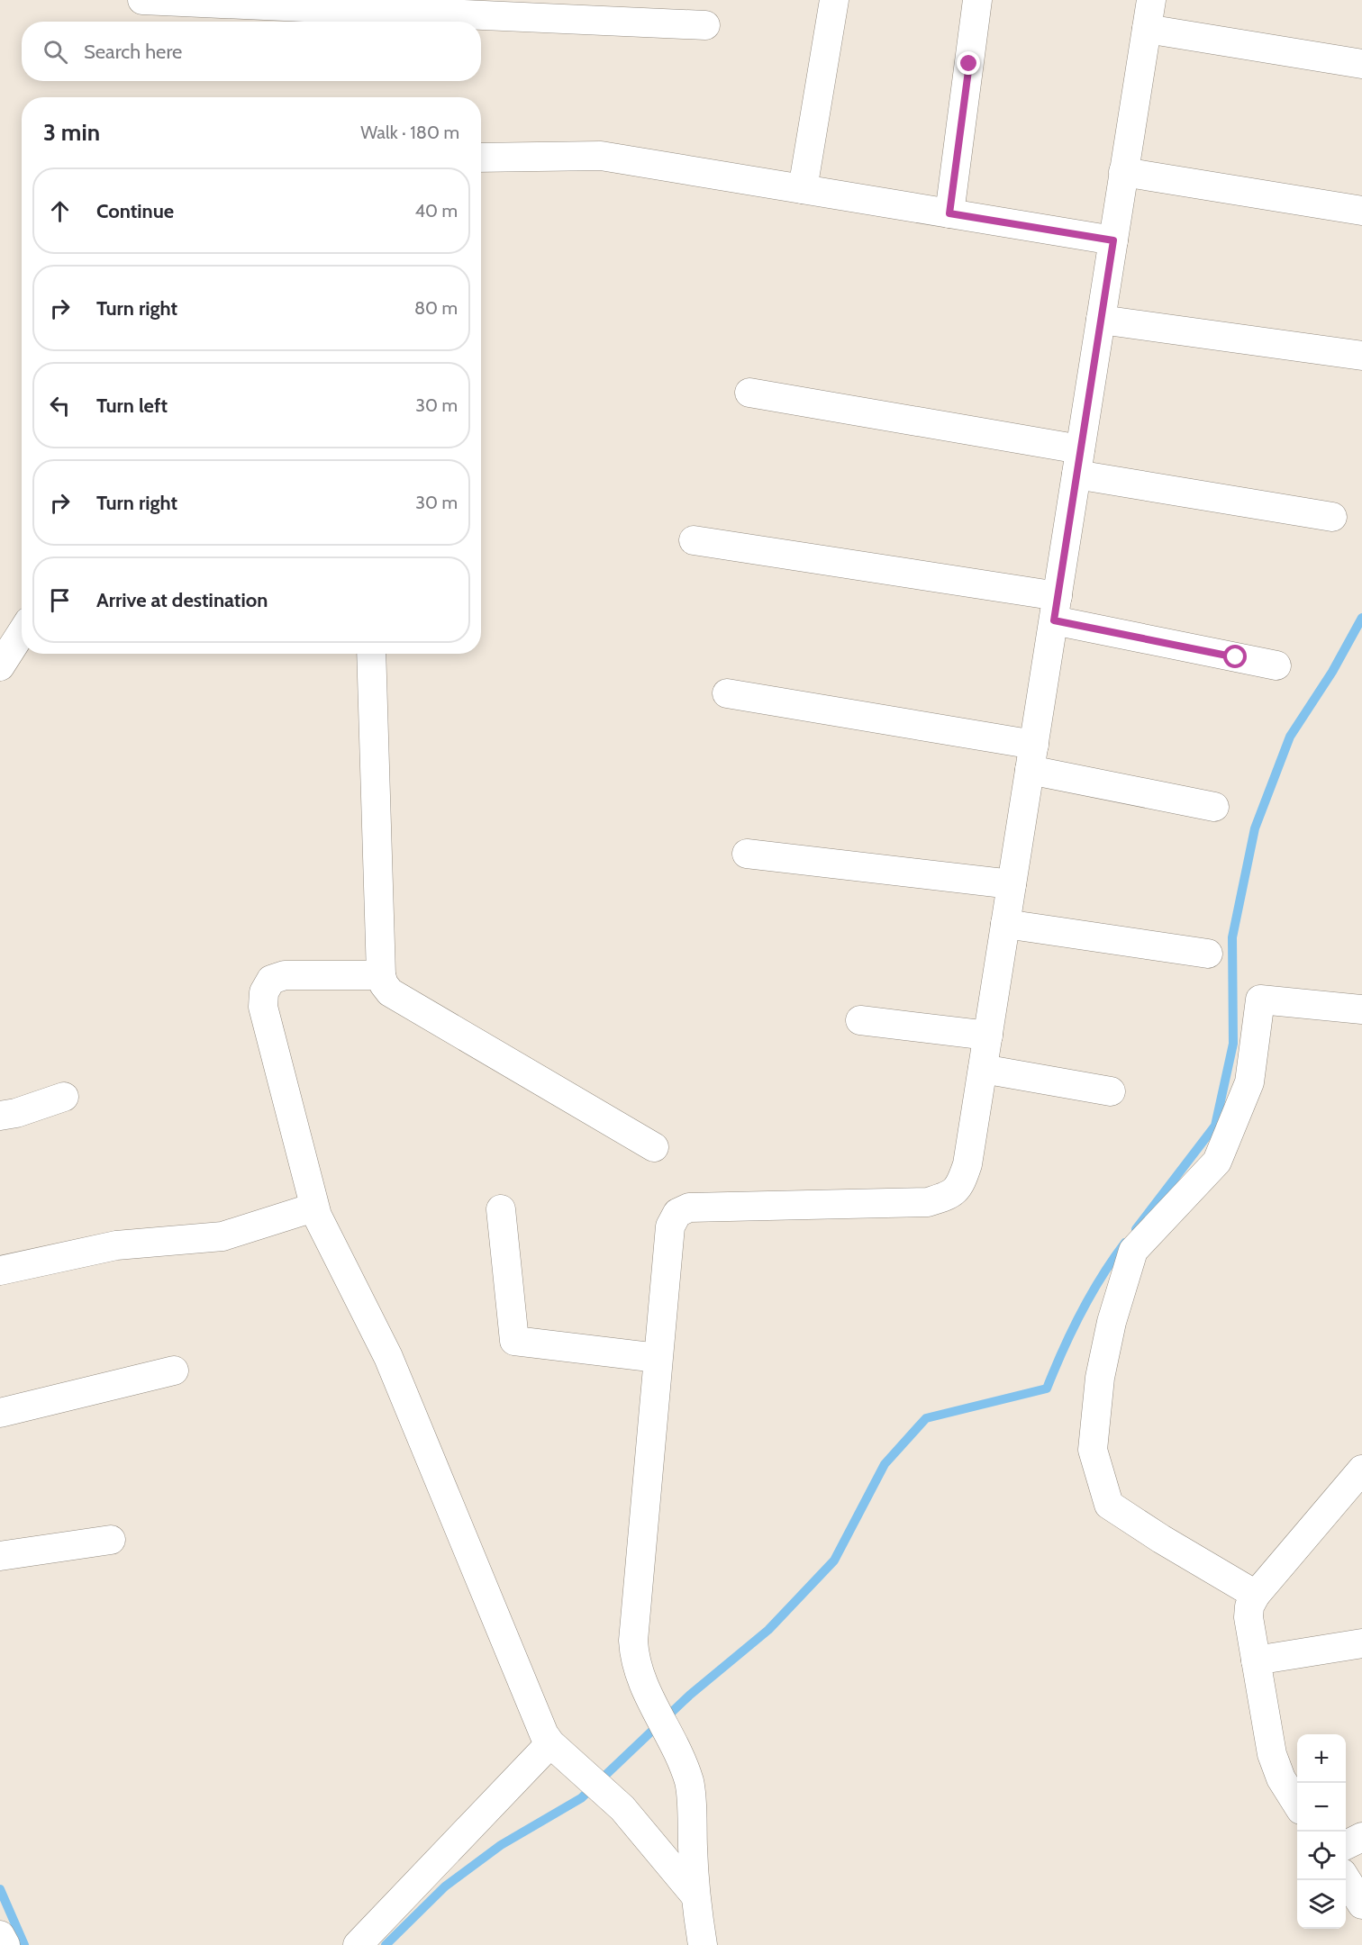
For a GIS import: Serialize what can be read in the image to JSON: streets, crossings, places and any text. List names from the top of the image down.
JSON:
{
  "page": {
    "search": "Search here",
    "heading": ["3 min", "Walk · 180 m"],
    "list": [
      ["Continue", "40 m"],
      ["Turn right", "80 m"],
      ["Turn left", "30 m"],
      ["Turn right", "30 m"],
      "Arrive at destination"
    ],
    "map_buttons": ["+", "−"]
  }
}
